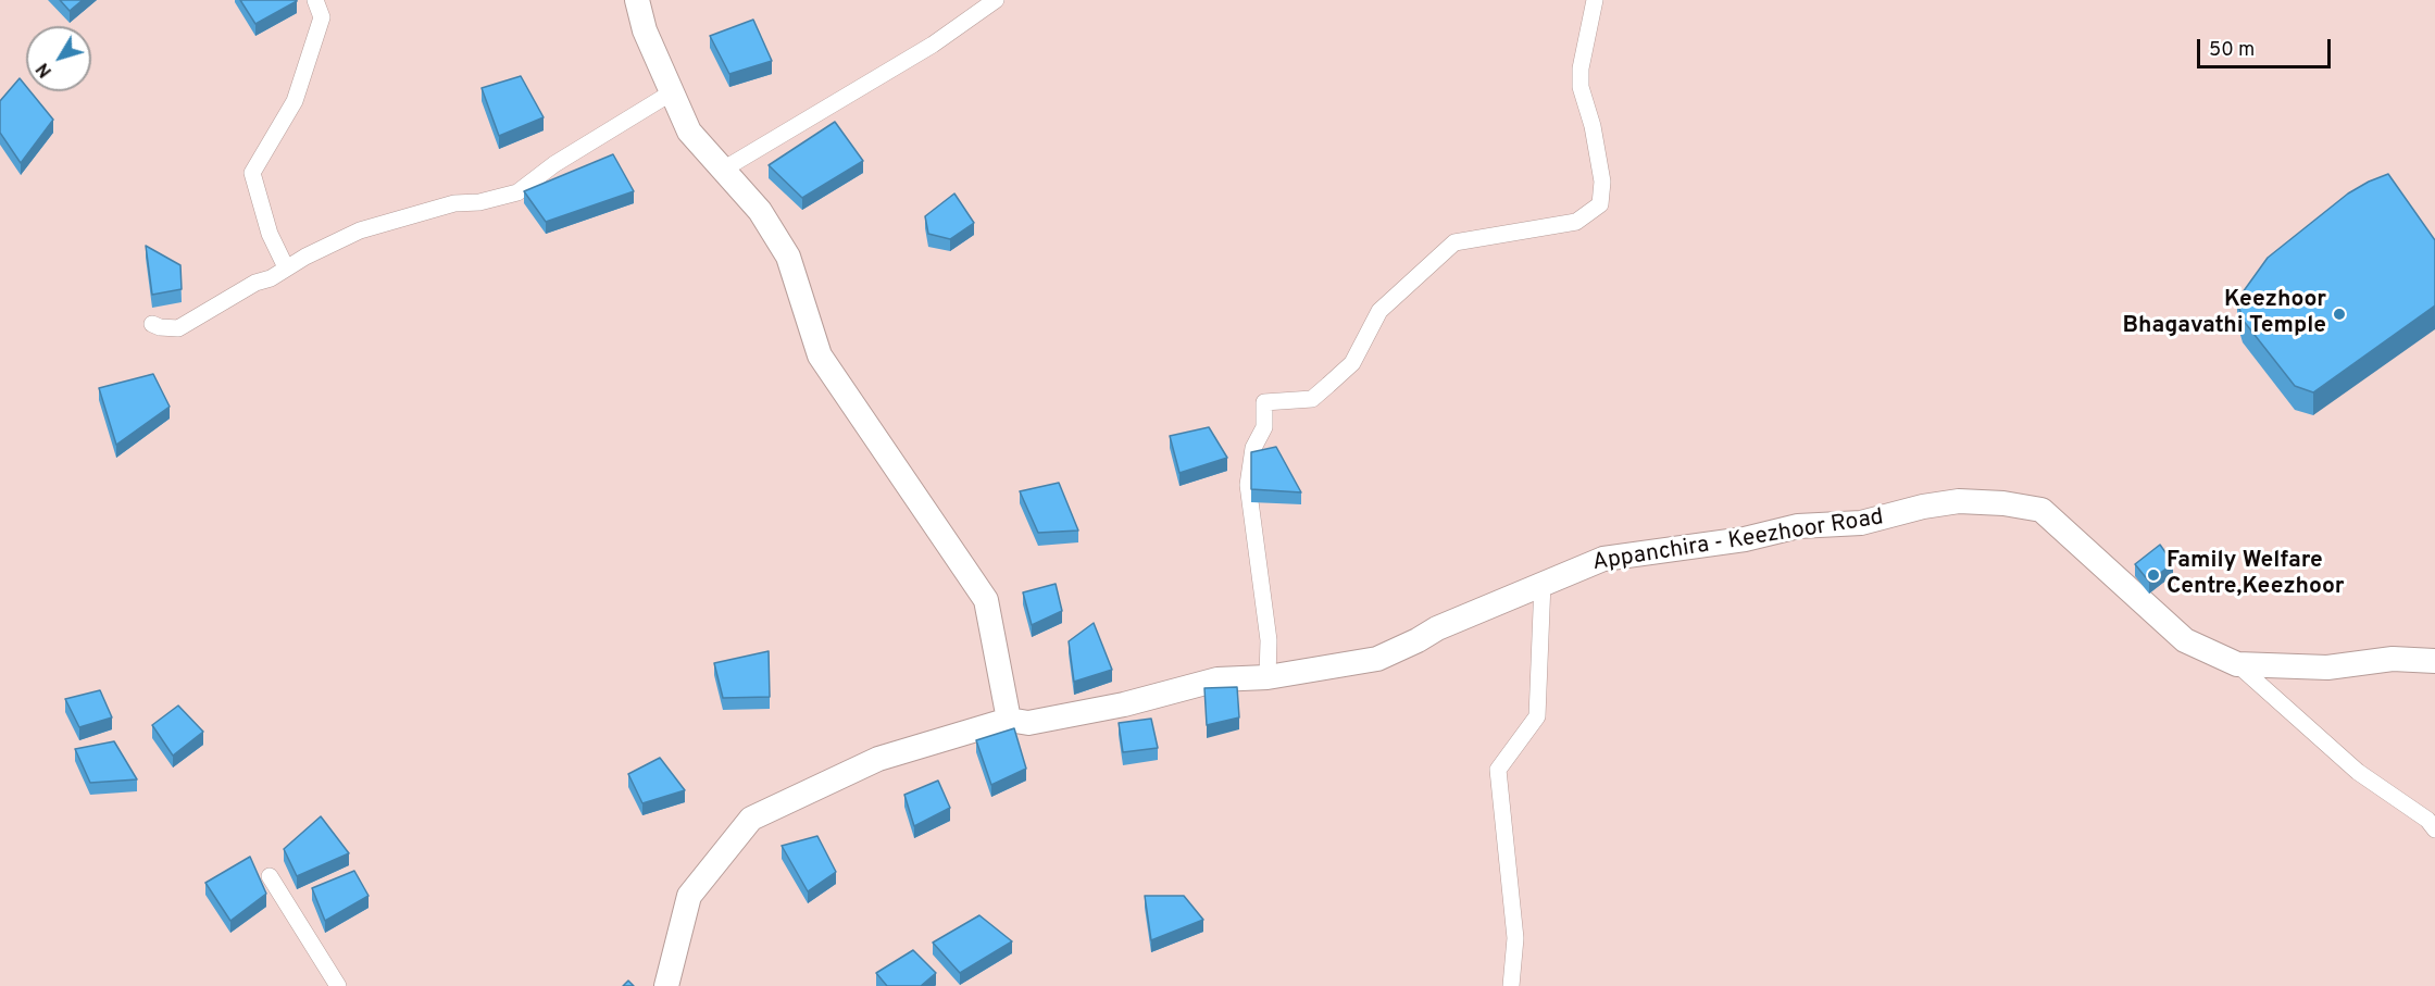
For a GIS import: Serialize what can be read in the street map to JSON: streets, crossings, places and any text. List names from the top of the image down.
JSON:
{
  "streets": {
    "main road": ["Appanchira - Keezhoor Road"]
  },
  "places": ["Keezhoor Bhagavathi Temple", "Family Welfare Centre,Keezhoor"],
  "scale_bar": "50 m",
  "north": "bottom left"
}
